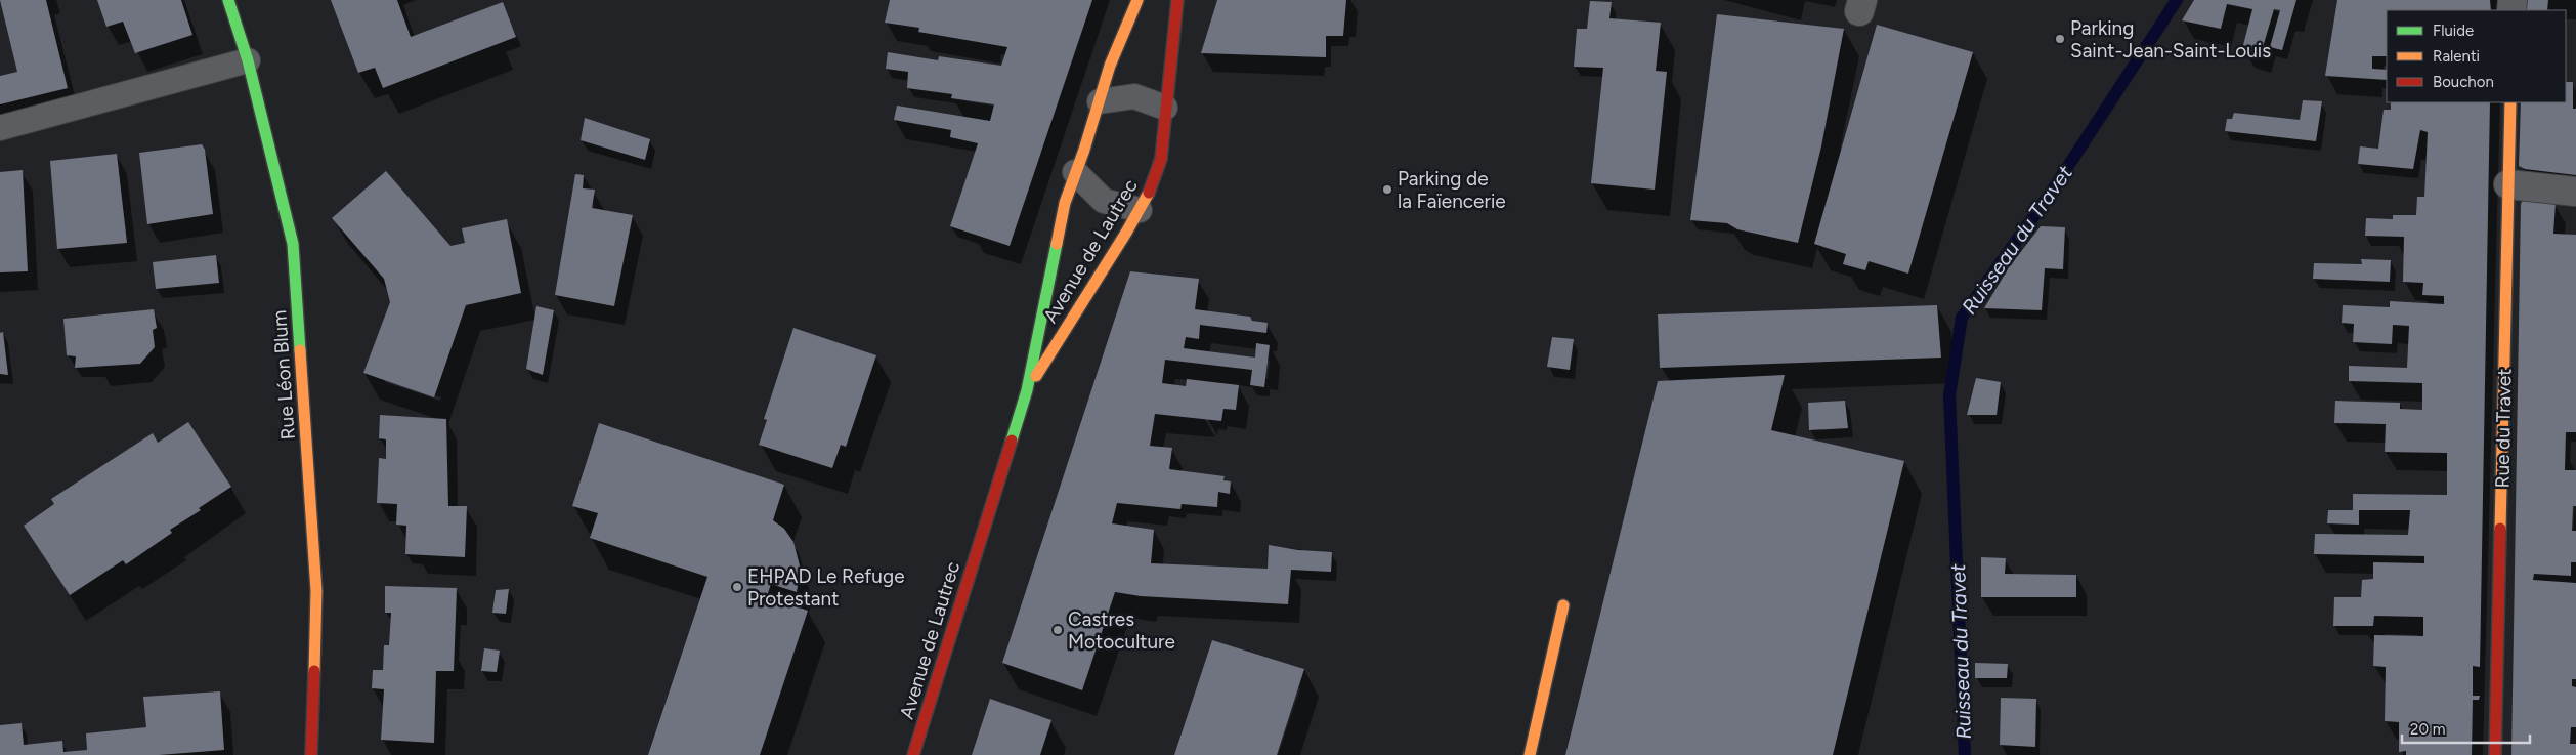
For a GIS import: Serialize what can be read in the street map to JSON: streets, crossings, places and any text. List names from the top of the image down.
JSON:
{
  "streets": {
    "street": ["Avenue de Lautrec", "Rue Léon Blum", "Rue du Travet"]
  },
  "water": ["Ruisseau du Travet"],
  "places": [
    "Parking Saint-Jean-Saint-Louis",
    "Parking de la Faïencerie",
    "EHPAD Le Refuge Protestant",
    "Castres Motoculture"
  ],
  "legend": ["Fluide", "Ralenti", "Bouchon"],
  "scale_bar": "20 m"
}
